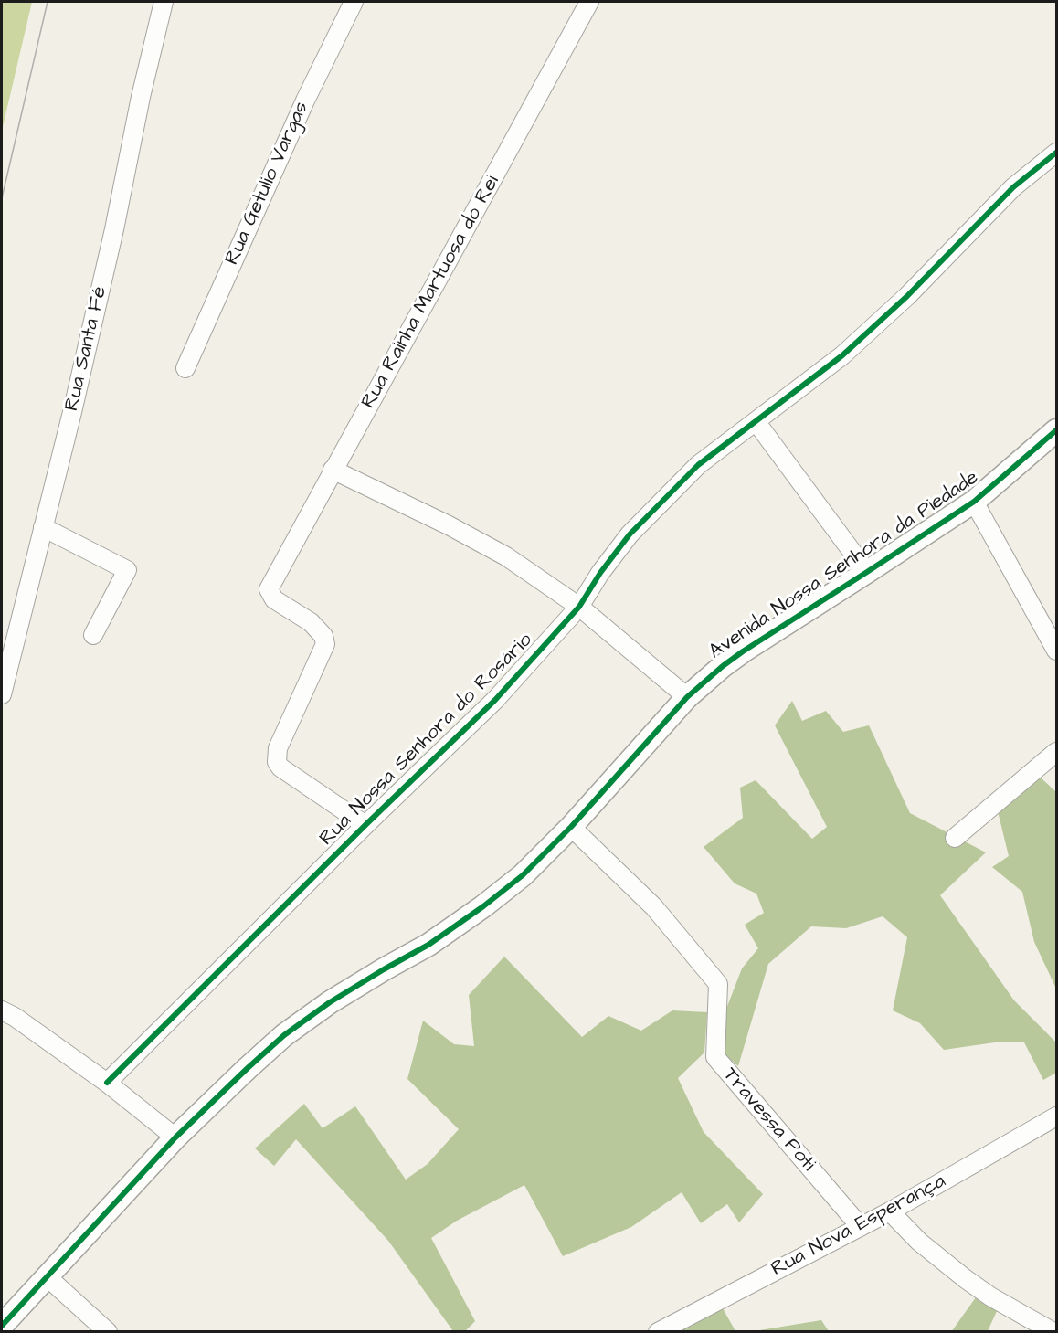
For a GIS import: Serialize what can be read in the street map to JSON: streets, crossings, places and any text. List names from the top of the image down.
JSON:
{
  "streets": {
    "street": [
      "Rua Getulio Vargas",
      "Rua Rainha Martuosa do Rei",
      "Rua Santa Fé",
      "Avenida Nossa Senhora da Piedade",
      "Rua Nossa Senhora do Rosário",
      "Travessa Poti",
      "Rua Nova Esperança"
    ]
  },
  "crossings": [
    ["Rua Rainha Martuosa do Rei", "Rua Nossa Senhora do Rosário"],
    ["Avenida Nossa Senhora da Piedade", "Travessa Poti"],
    ["Travessa Poti", "Rua Nova Esperança"]
  ]
}
